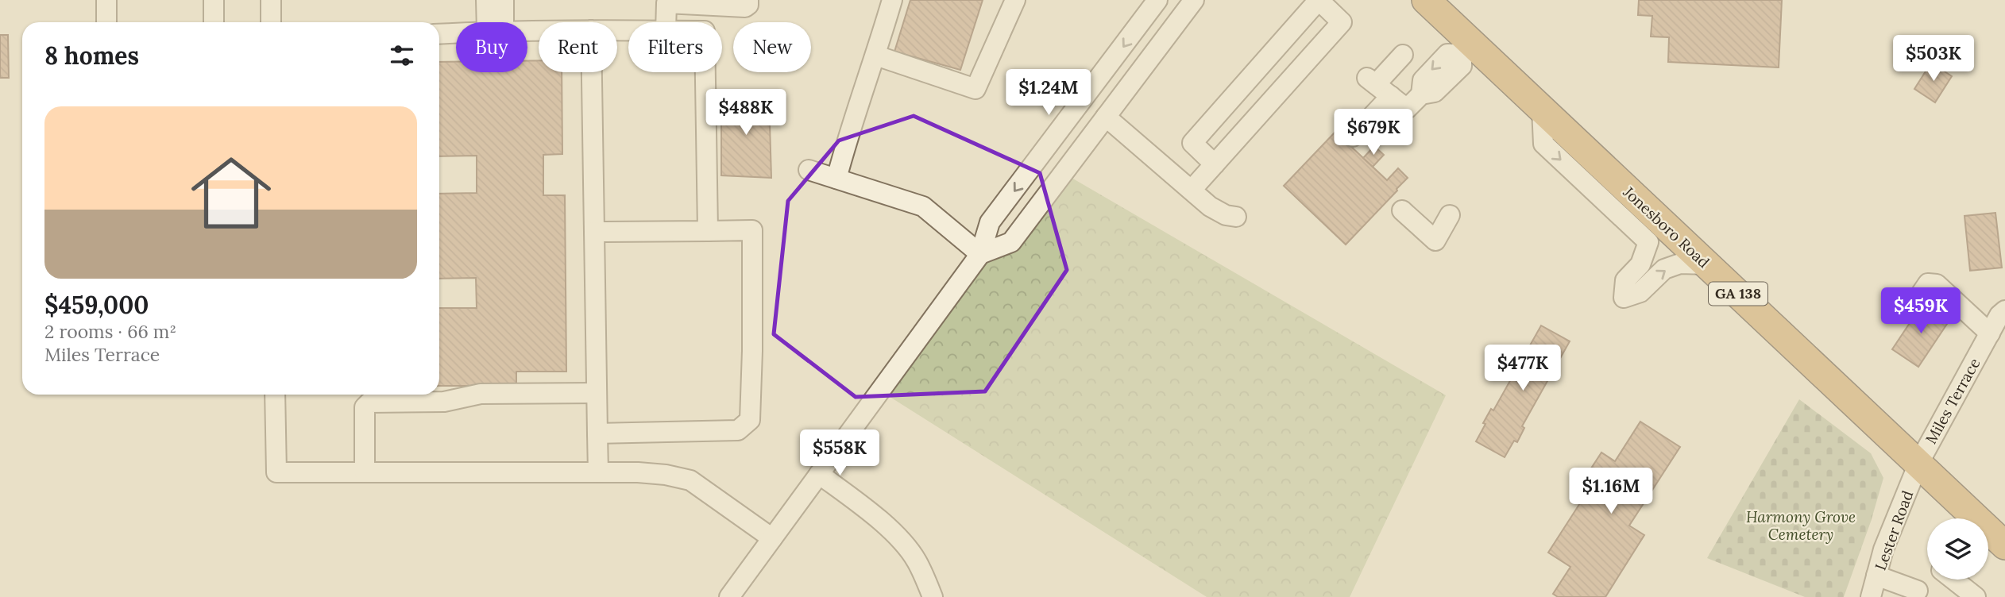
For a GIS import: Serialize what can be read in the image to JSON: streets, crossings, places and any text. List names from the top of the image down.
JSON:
{
  "streets": {
    "highway": ["Jonesboro Road", "GA 138"],
    "street": ["Miles Terrace", "Lester Road"]
  },
  "crossings": [
    ["Jonesboro Road", "Miles Terrace"],
    ["Jonesboro Road", "Lester Road"],
    ["Miles Terrace", "Lester Road"]
  ],
  "parks": ["Harmony Grove Cemetery"],
  "page": {
    "chip": [
      "Buy",
      "Rent",
      "Filters",
      "New"
    ],
    "heading": "8 homes",
    "price": [
      "$503K",
      "$1.24M",
      "$488K",
      "$679K",
      "$459K",
      "$477K",
      "$558K",
      "$1.16M"
    ],
    "list": [
      {
        "name": "$459,000",
        "note": "2 rooms · 66 m² · Miles Terrace"
      }
    ]
  }
}
